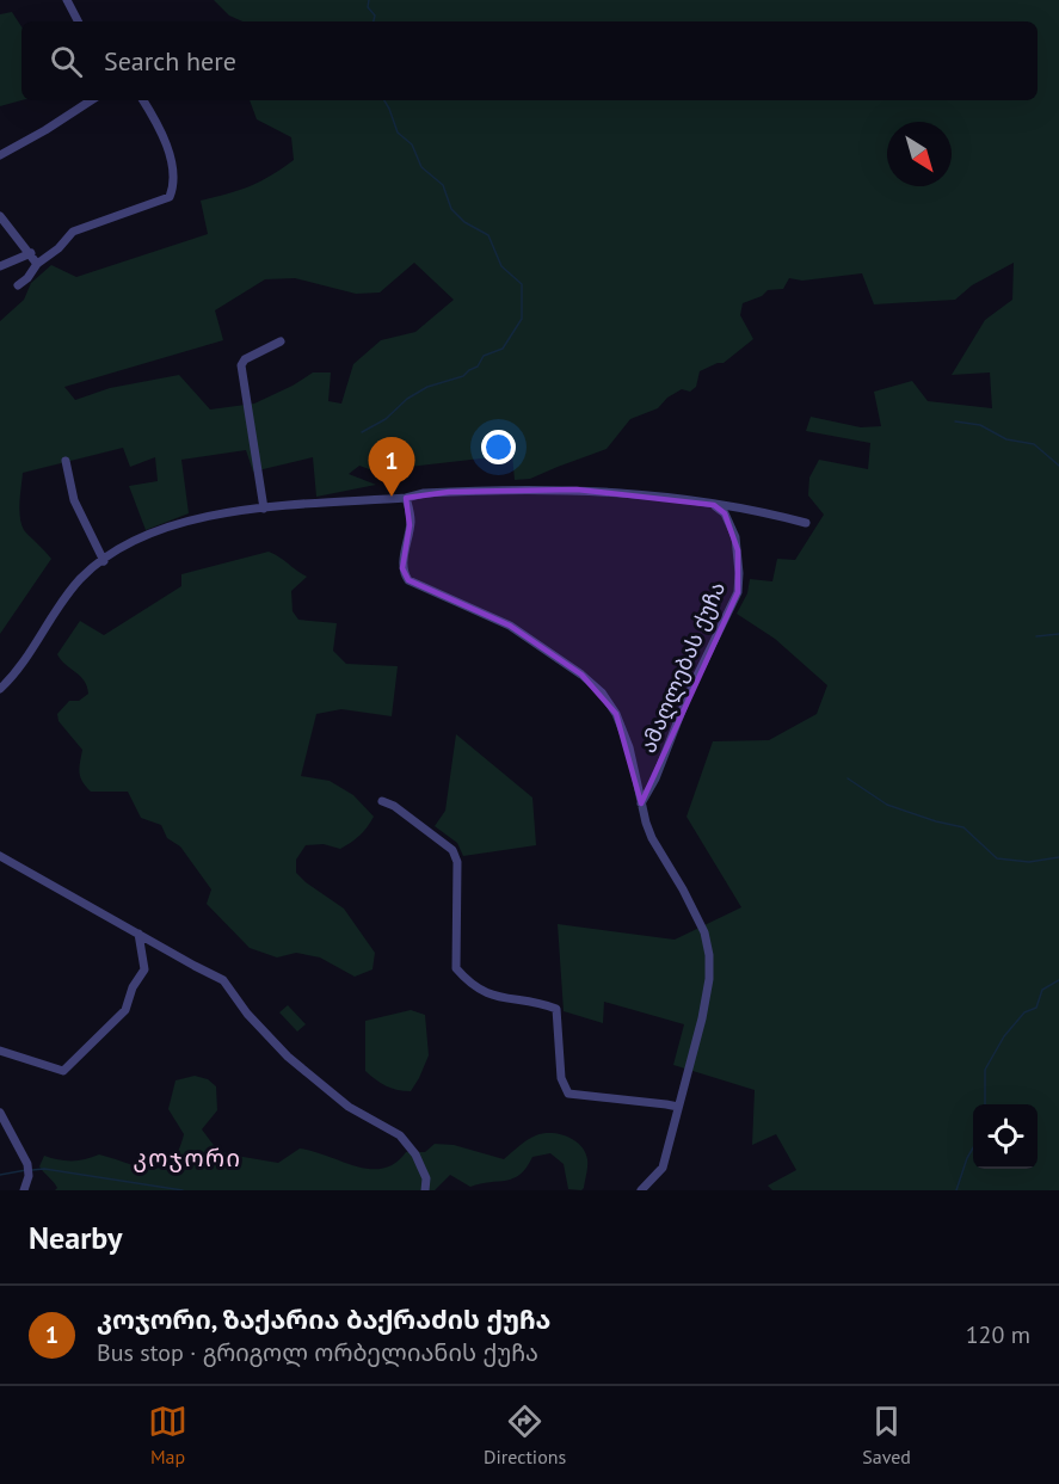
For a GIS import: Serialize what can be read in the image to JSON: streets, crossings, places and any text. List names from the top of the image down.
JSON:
{
  "streets": {
    "street": ["ამაღლებას ქუჩა"]
  },
  "districts": ["კოჯორი"],
  "north": "bottom right",
  "page": {
    "search": "Search here",
    "pins": "1",
    "heading": "Nearby",
    "list": [
      {
        "mark": "1",
        "name": "კოჯორი, ზაქარია ბაქრაძის ქუჩა",
        "note": "Bus stop · გრიგოლ ორბელიანის ქუჩა",
        "value": "120 m"
      }
    ],
    "nav": ["Map", "Directions", "Saved"]
  }
}
